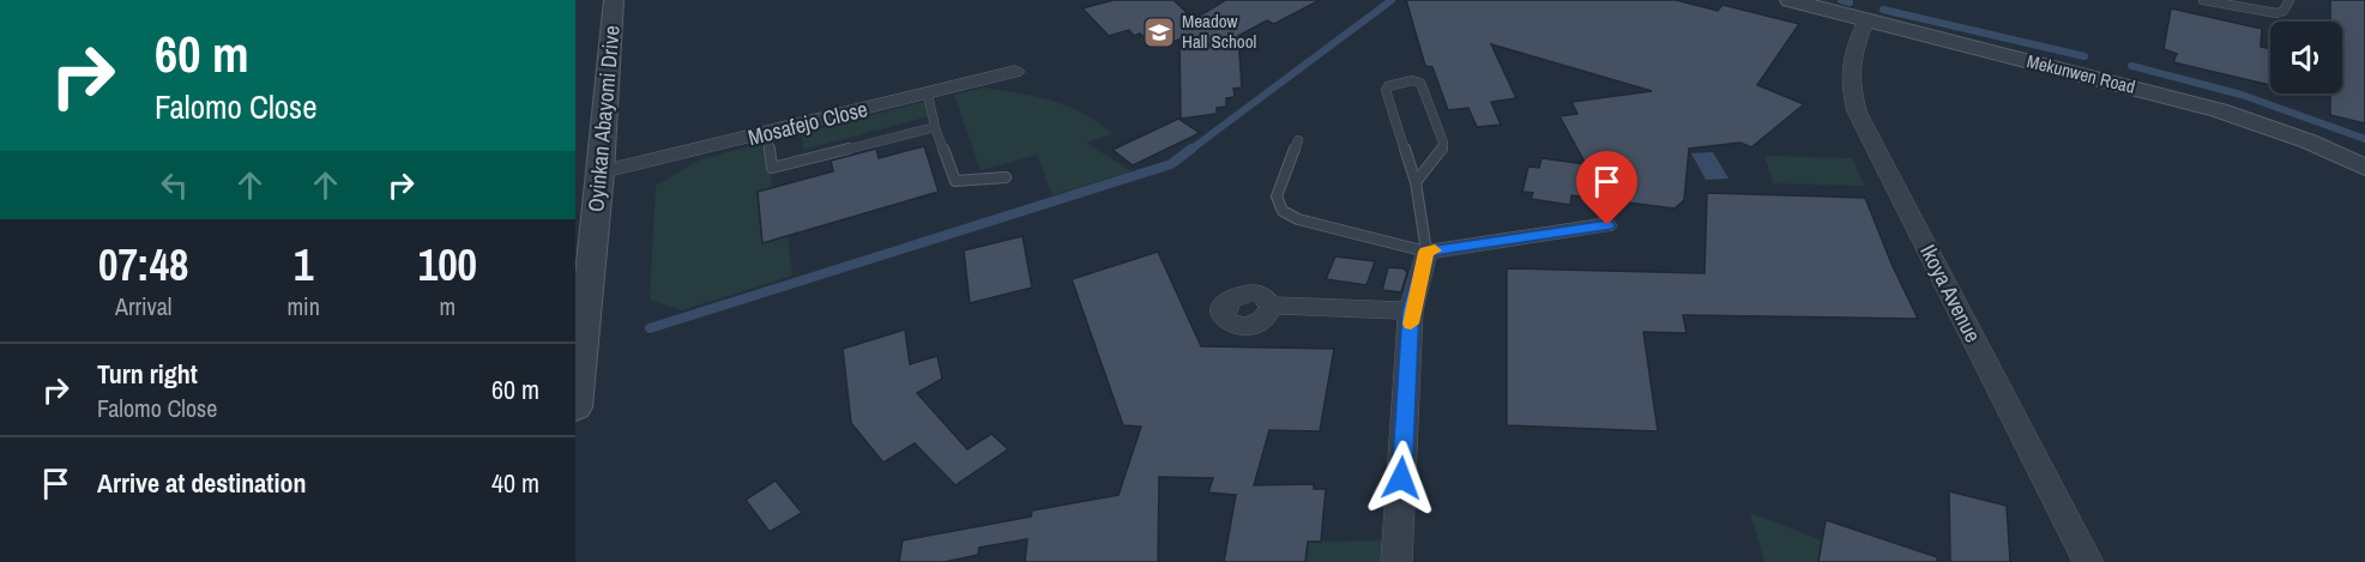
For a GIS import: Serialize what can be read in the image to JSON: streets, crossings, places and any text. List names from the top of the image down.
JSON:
{
  "streets": {
    "street": [
      "Mekunwen Road",
      "Oyinkan Abayomi Drive",
      "Mosafejo Close",
      "Ikoya Avenue"
    ]
  },
  "crossings": [
    ["Mekunwen Road", "Ikoya Avenue"],
    ["Oyinkan Abayomi Drive", "Mosafejo Close"]
  ],
  "places": {
    "school or university": ["Meadow Hall School"]
  },
  "page": {
    "turn": ["60 m", "Falomo Close"],
    "eta": [
      "07:48",
      "Arrival",
      "1",
      "min",
      "100",
      "m"
    ],
    "list": [
      {
        "name": "Turn right",
        "note": "Falomo Close",
        "value": "60 m"
      },
      {
        "name": "Arrive at destination",
        "value": "40 m"
      }
    ]
  }
}
